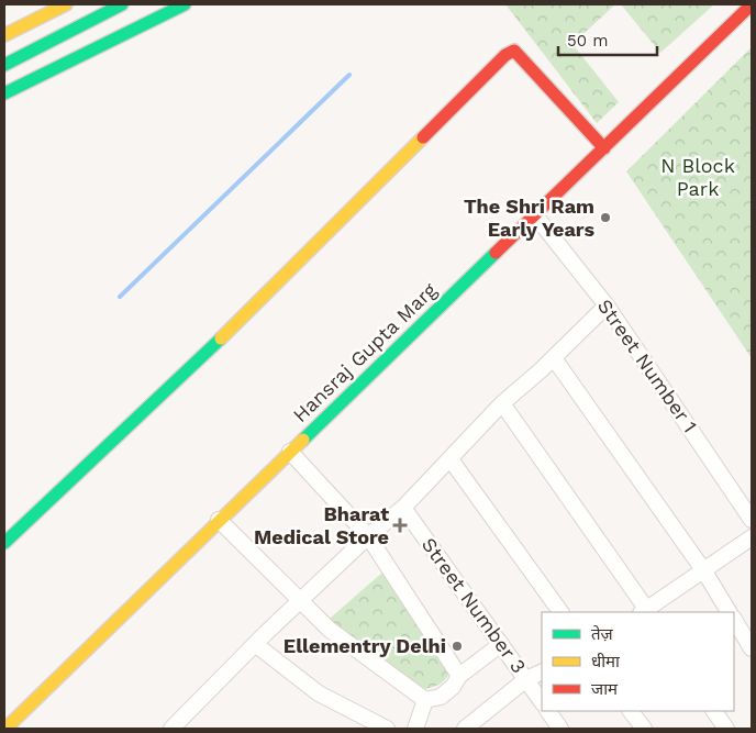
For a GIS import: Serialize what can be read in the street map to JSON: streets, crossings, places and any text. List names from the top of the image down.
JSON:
{
  "streets": {
    "street": ["Hansraj Gupta Marg", "Street Number 1", "Street Number 3"]
  },
  "crossings": [
    ["Hansraj Gupta Marg", "Street Number 1"]
  ],
  "parks": ["N Block Park"],
  "places": {
    "other": ["The Shri Ram Early Years", "Ellementry Delhi"],
    "health": ["Bharat Medical Store"]
  },
  "legend": ["तेज़", "धीमा", "जाम"],
  "scale_bar": "50 m"
}
